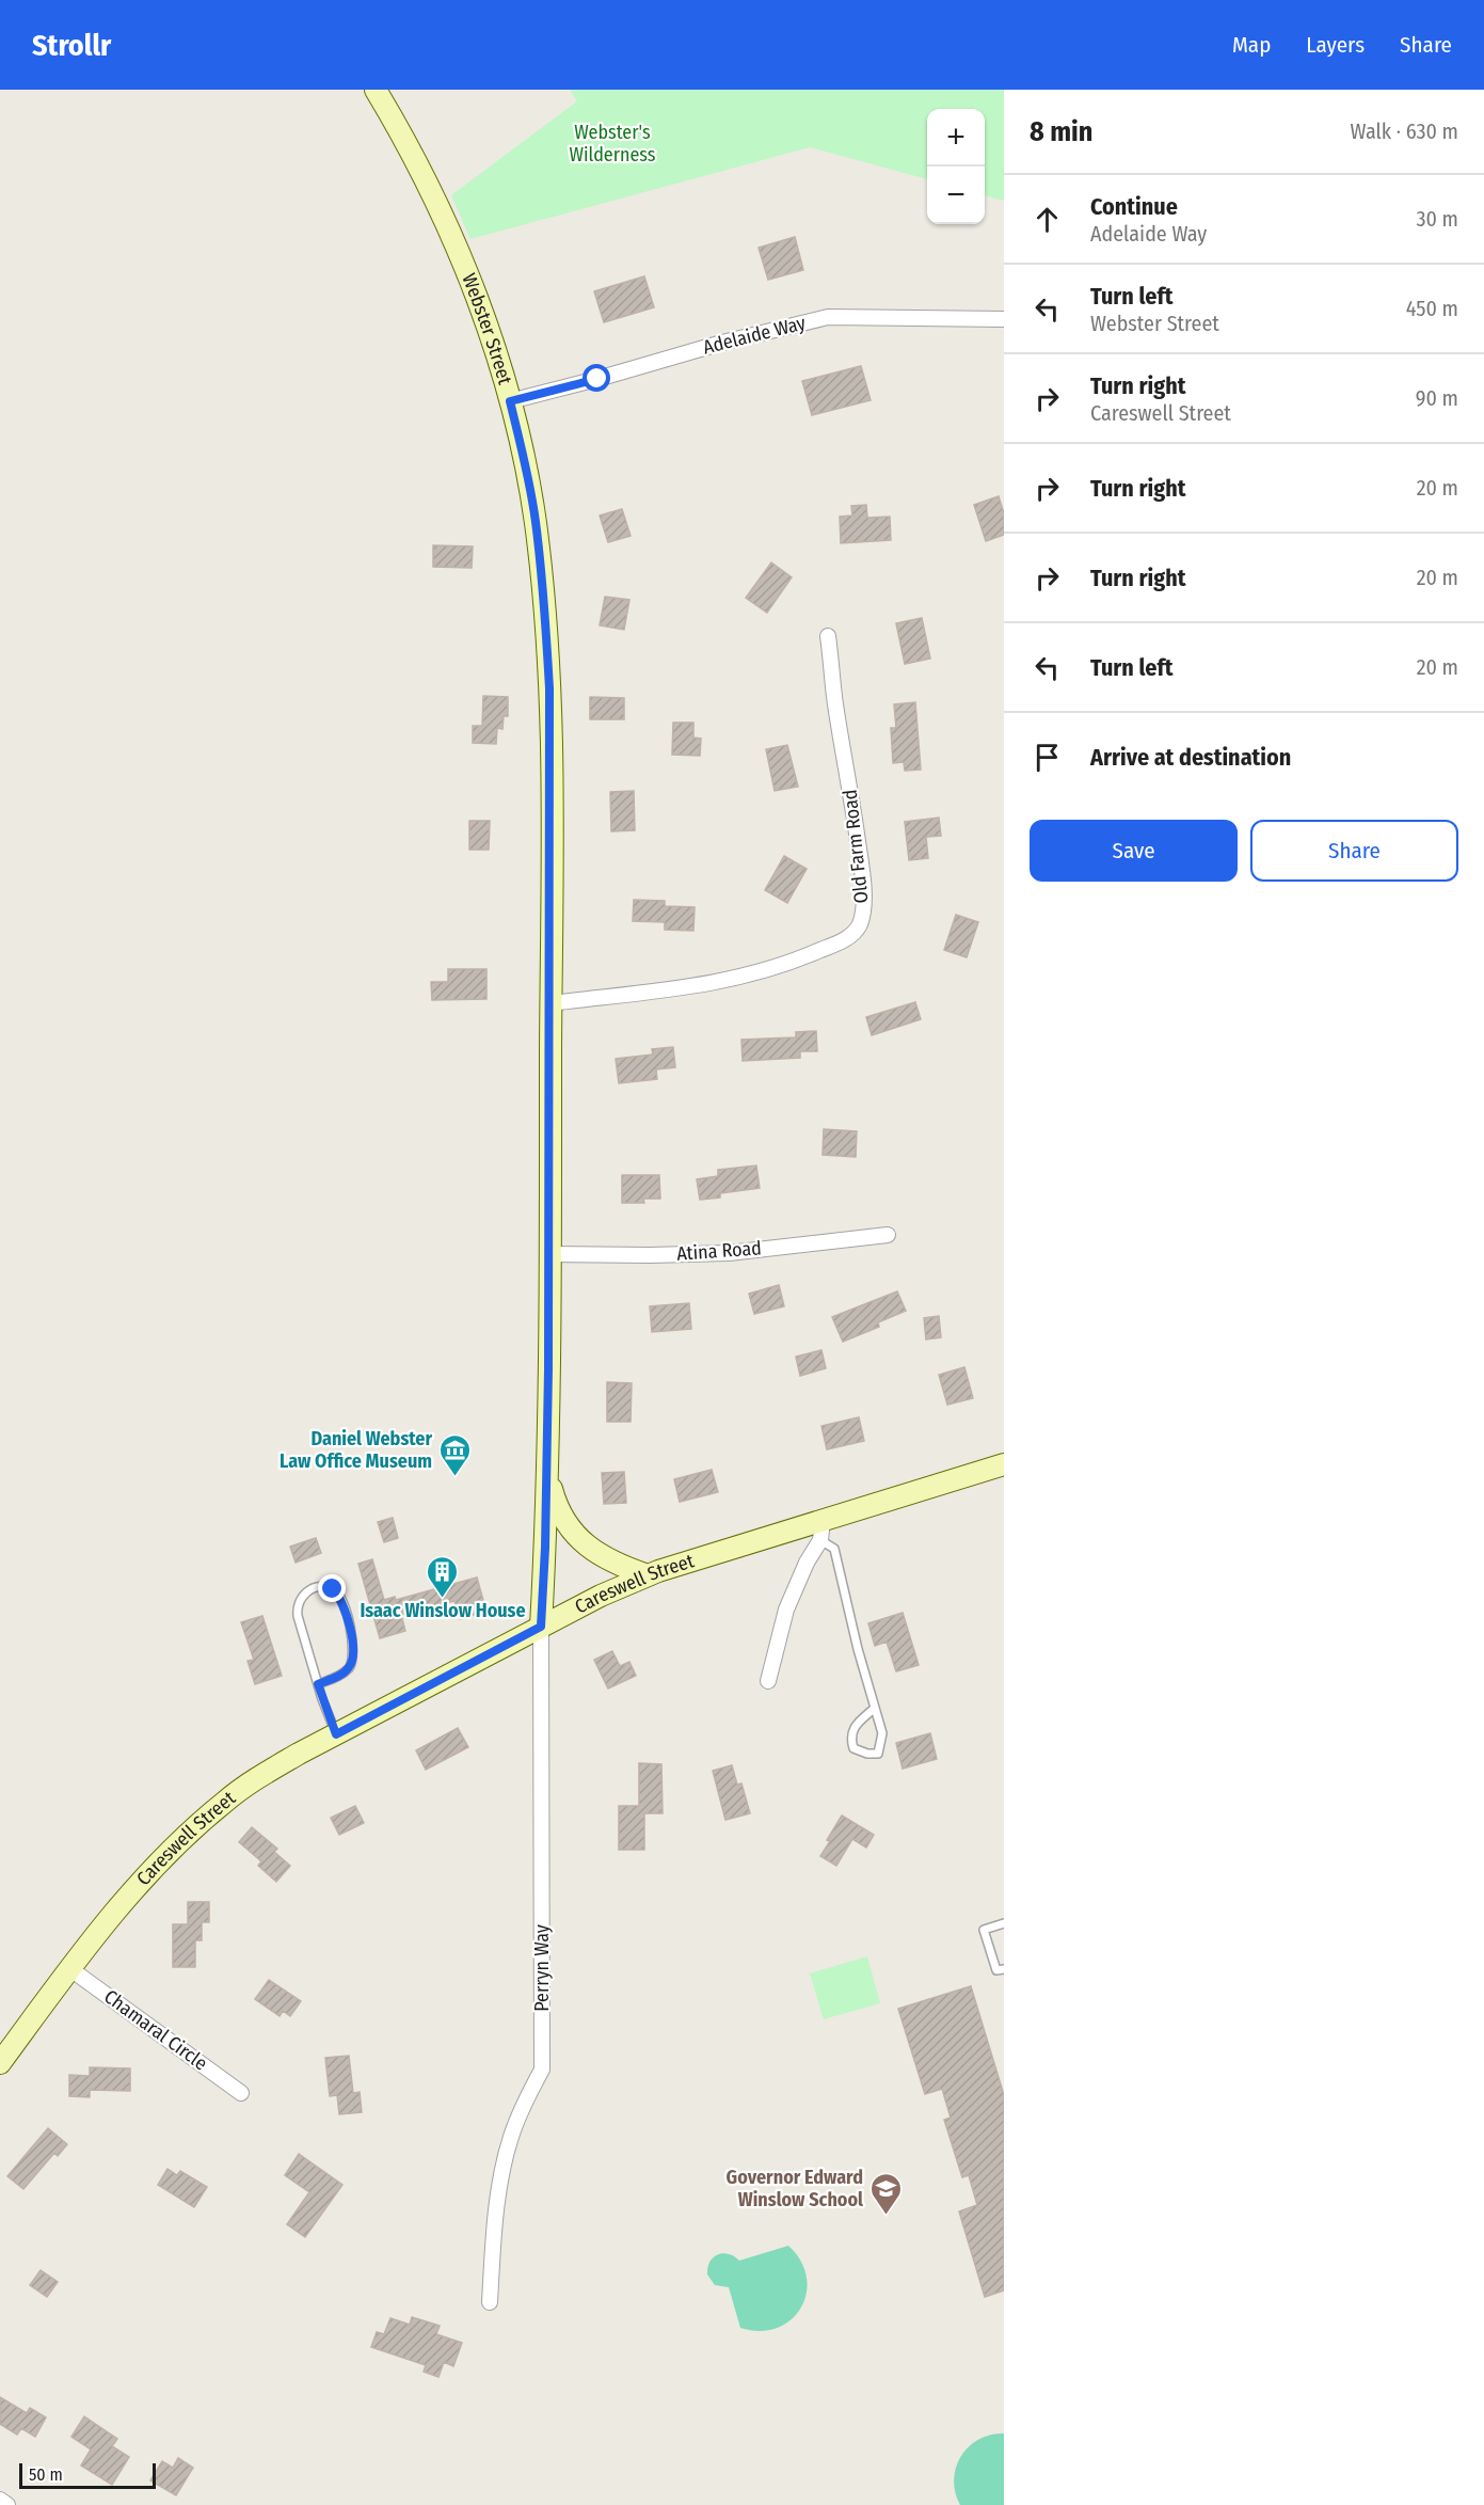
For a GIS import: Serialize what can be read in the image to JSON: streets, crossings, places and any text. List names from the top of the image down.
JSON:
{
  "streets": {
    "street": [
      "Webster Street",
      "Adelaide Way",
      "Old Farm Road",
      "Atina Road",
      "Careswell Street",
      "Perryn Way",
      "Chamaral Circle"
    ]
  },
  "crossings": [
    ["Webster Street", "Adelaide Way"],
    ["Webster Street", "Old Farm Road"],
    ["Webster Street", "Atina Road"],
    ["Webster Street", "Careswell Street"],
    ["Webster Street", "Perryn Way"],
    ["Careswell Street", "Perryn Way"],
    ["Careswell Street", "Chamaral Circle"]
  ],
  "parks": ["Webster's Wilderness"],
  "places": {
    "museum": ["Daniel Webster Law Office Museum"],
    "building": ["Isaac Winslow House"],
    "school or university": ["Governor Edward Winslow School"]
  },
  "scale_bar": "50 m",
  "page": {
    "header": "Strollr",
    "nav": ["Map", "Layers", "Share"],
    "heading": ["8 min", "Walk · 630 m"],
    "map_buttons": ["+", "−"],
    "list": [
      ["Continue", "Adelaide Way", "30 m"],
      ["Turn left", "Webster Street", "450 m"],
      ["Turn right", "Careswell Street", "90 m"],
      ["Turn right", "20 m"],
      ["Turn right", "20 m"],
      ["Turn left", "20 m"],
      "Arrive at destination"
    ],
    "buttons": ["Save", "Share"],
    "scale": "50 m"
  }
}
